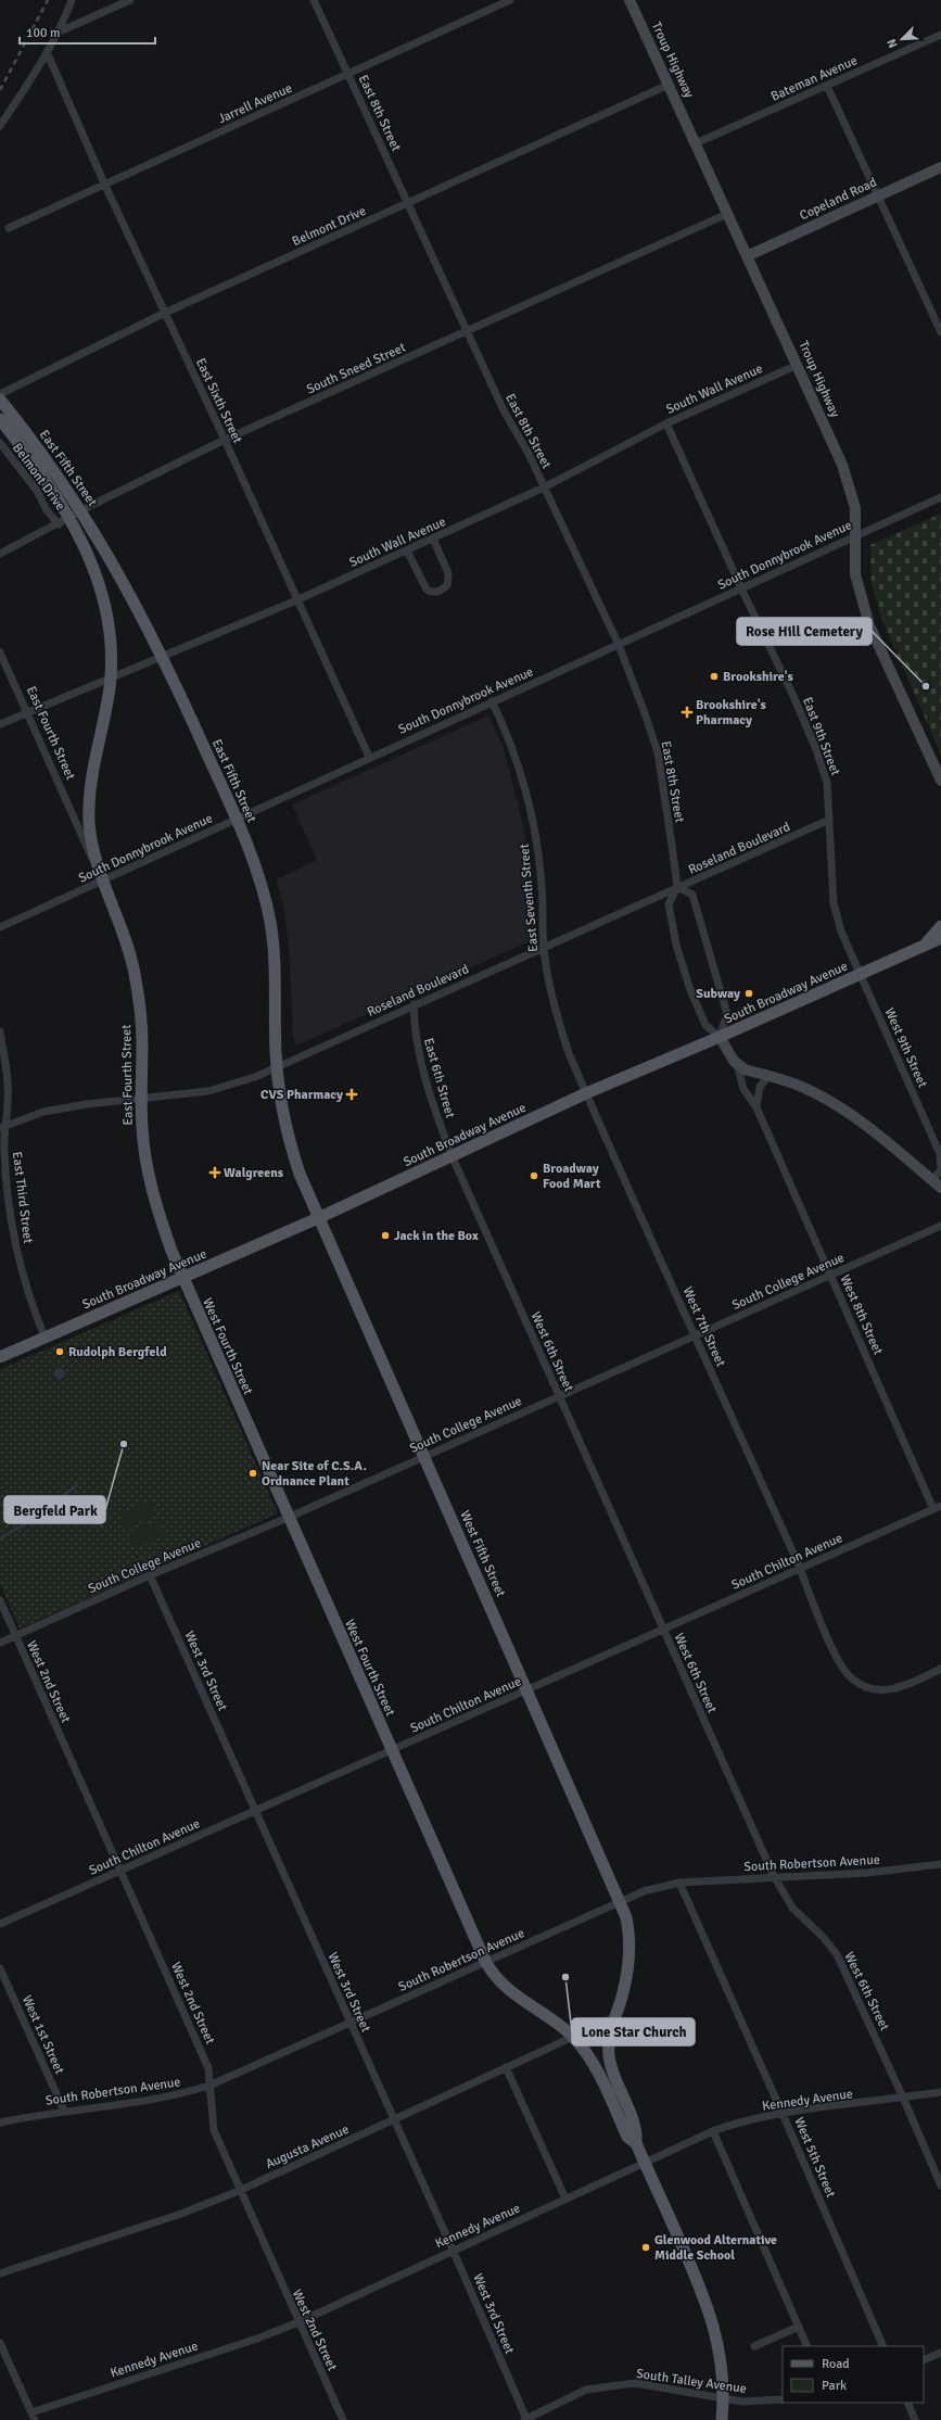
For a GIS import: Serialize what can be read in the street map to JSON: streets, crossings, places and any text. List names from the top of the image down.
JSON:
{
  "streets": {
    "main road": [
      "Troup Highway",
      "Copeland Road",
      "East Fifth Street",
      "East Fourth Street",
      "South Broadway Avenue",
      "West Fourth Street",
      "West Fifth Street"
    ],
    "street": [
      "Bateman Avenue",
      "Jarrell Avenue",
      "East 8th Street",
      "Belmont Drive",
      "South Sneed Street",
      "South Wall Avenue",
      "East Sixth Street",
      "South Donnybrook Avenue",
      "East 9th Street",
      "Roseland Boulevard",
      "East Seventh Street",
      "West 9th Street",
      "East 6th Street",
      "East Third Street",
      "South College Avenue",
      "West 8th Street",
      "West 7th Street",
      "West 6th Street",
      "South Chilton Avenue",
      "West 3rd Street",
      "West 2nd Street",
      "South Robertson Avenue",
      "West 1st Street",
      "Kennedy Avenue",
      "Augusta Avenue",
      "West 5th Street",
      "South Talley Avenue"
    ]
  },
  "crossings": [
    ["Troup Highway", "Bateman Avenue"],
    ["Troup Highway", "Copeland Road"],
    ["Troup Highway", "Belmont Drive"],
    ["Troup Highway", "South Sneed Street"],
    ["Troup Highway", "South Wall Avenue"],
    ["Troup Highway", "South Donnybrook Avenue"],
    ["Jarrell Avenue", "East 8th Street"],
    ["Jarrell Avenue", "East Sixth Street"],
    ["East 8th Street", "Belmont Drive"],
    ["East 8th Street", "South Sneed Street"],
    ["East 8th Street", "South Wall Avenue"],
    ["East 8th Street", "South Donnybrook Avenue"],
    ["East 8th Street", "Roseland Boulevard"],
    ["Belmont Drive", "South Sneed Street"],
    ["Belmont Drive", "East Sixth Street"],
    ["South Sneed Street", "East Sixth Street"],
    ["South Sneed Street", "East Fifth Street"],
    ["South Wall Avenue", "East Sixth Street"],
    ["South Wall Avenue", "East Fifth Street"],
    ["South Wall Avenue", "East Fourth Street"],
    ["South Wall Avenue", "East 9th Street"],
    ["East Sixth Street", "South Donnybrook Avenue"],
    ["East Fifth Street", "South Donnybrook Avenue"],
    ["East Fifth Street", "East Fourth Street"],
    ["East Fifth Street", "Roseland Boulevard"],
    ["East Fifth Street", "South Broadway Avenue"],
    ["East Fifth Street", "West Fifth Street"],
    ["South Donnybrook Avenue", "East Fourth Street"],
    ["South Donnybrook Avenue", "East 9th Street"],
    ["South Donnybrook Avenue", "East Seventh Street"],
    ["East Fourth Street", "Roseland Boulevard"],
    ["East Fourth Street", "South Broadway Avenue"],
    ["East Fourth Street", "West Fourth Street"],
    ["East 9th Street", "Roseland Boulevard"],
    ["East 9th Street", "South Broadway Avenue"],
    ["East 9th Street", "West 9th Street"],
    ["Roseland Boulevard", "East Seventh Street"],
    ["Roseland Boulevard", "East 6th Street"],
    ["Roseland Boulevard", "East Third Street"],
    ["East Seventh Street", "South Broadway Avenue"],
    ["East Seventh Street", "West 7th Street"],
    ["South Broadway Avenue", "West 9th Street"],
    ["South Broadway Avenue", "East 6th Street"],
    ["South Broadway Avenue", "East Third Street"],
    ["South Broadway Avenue", "West 7th Street"],
    ["South Broadway Avenue", "West Fourth Street"],
    ["South Broadway Avenue", "West 6th Street"],
    ["South Broadway Avenue", "West Fifth Street"],
    ["East 6th Street", "West 6th Street"],
    ["South College Avenue", "West 8th Street"],
    ["South College Avenue", "West 7th Street"],
    ["South College Avenue", "West Fourth Street"],
    ["South College Avenue", "West 6th Street"],
    ["South College Avenue", "West Fifth Street"],
    ["South College Avenue", "West 3rd Street"],
    ["South College Avenue", "West 2nd Street"],
    ["West 8th Street", "South Chilton Avenue"],
    ["West 7th Street", "South Chilton Avenue"],
    ["West Fourth Street", "West Fifth Street"],
    ["West Fourth Street", "South Chilton Avenue"],
    ["West Fourth Street", "South Robertson Avenue"],
    ["West Fourth Street", "Augusta Avenue"],
    ["West 6th Street", "South Chilton Avenue"],
    ["West 6th Street", "South Robertson Avenue"],
    ["West 6th Street", "Kennedy Avenue"],
    ["West Fifth Street", "South Chilton Avenue"],
    ["West Fifth Street", "South Robertson Avenue"],
    ["West Fifth Street", "Augusta Avenue"],
    ["South Chilton Avenue", "West 3rd Street"],
    ["South Chilton Avenue", "West 2nd Street"],
    ["West 3rd Street", "South Robertson Avenue"],
    ["West 3rd Street", "Kennedy Avenue"],
    ["West 3rd Street", "Augusta Avenue"],
    ["West 3rd Street", "South Talley Avenue"],
    ["West 2nd Street", "South Robertson Avenue"],
    ["West 2nd Street", "Kennedy Avenue"],
    ["West 2nd Street", "Augusta Avenue"],
    ["South Robertson Avenue", "West 1st Street"],
    ["South Robertson Avenue", "West 5th Street"],
    ["Kennedy Avenue", "West 5th Street"]
  ],
  "places": {
    "other": [
      "Brookshire's",
      "Rose Hill Cemetery",
      "Subway",
      "Broadway Food Mart",
      "Jack in the Box",
      "Rudolph Bergfeld",
      "Bergfeld Park",
      "Near Site of C.S.A. Ordnance Plant",
      "Lone Star Church",
      "Glenwood Alternative Middle School"
    ],
    "health": ["Brookshire's Pharmacy", "CVS Pharmacy", "Walgreens"]
  },
  "legend": ["Road", "Park"],
  "scale_bar": "100 m",
  "north": "bottom left"
}
